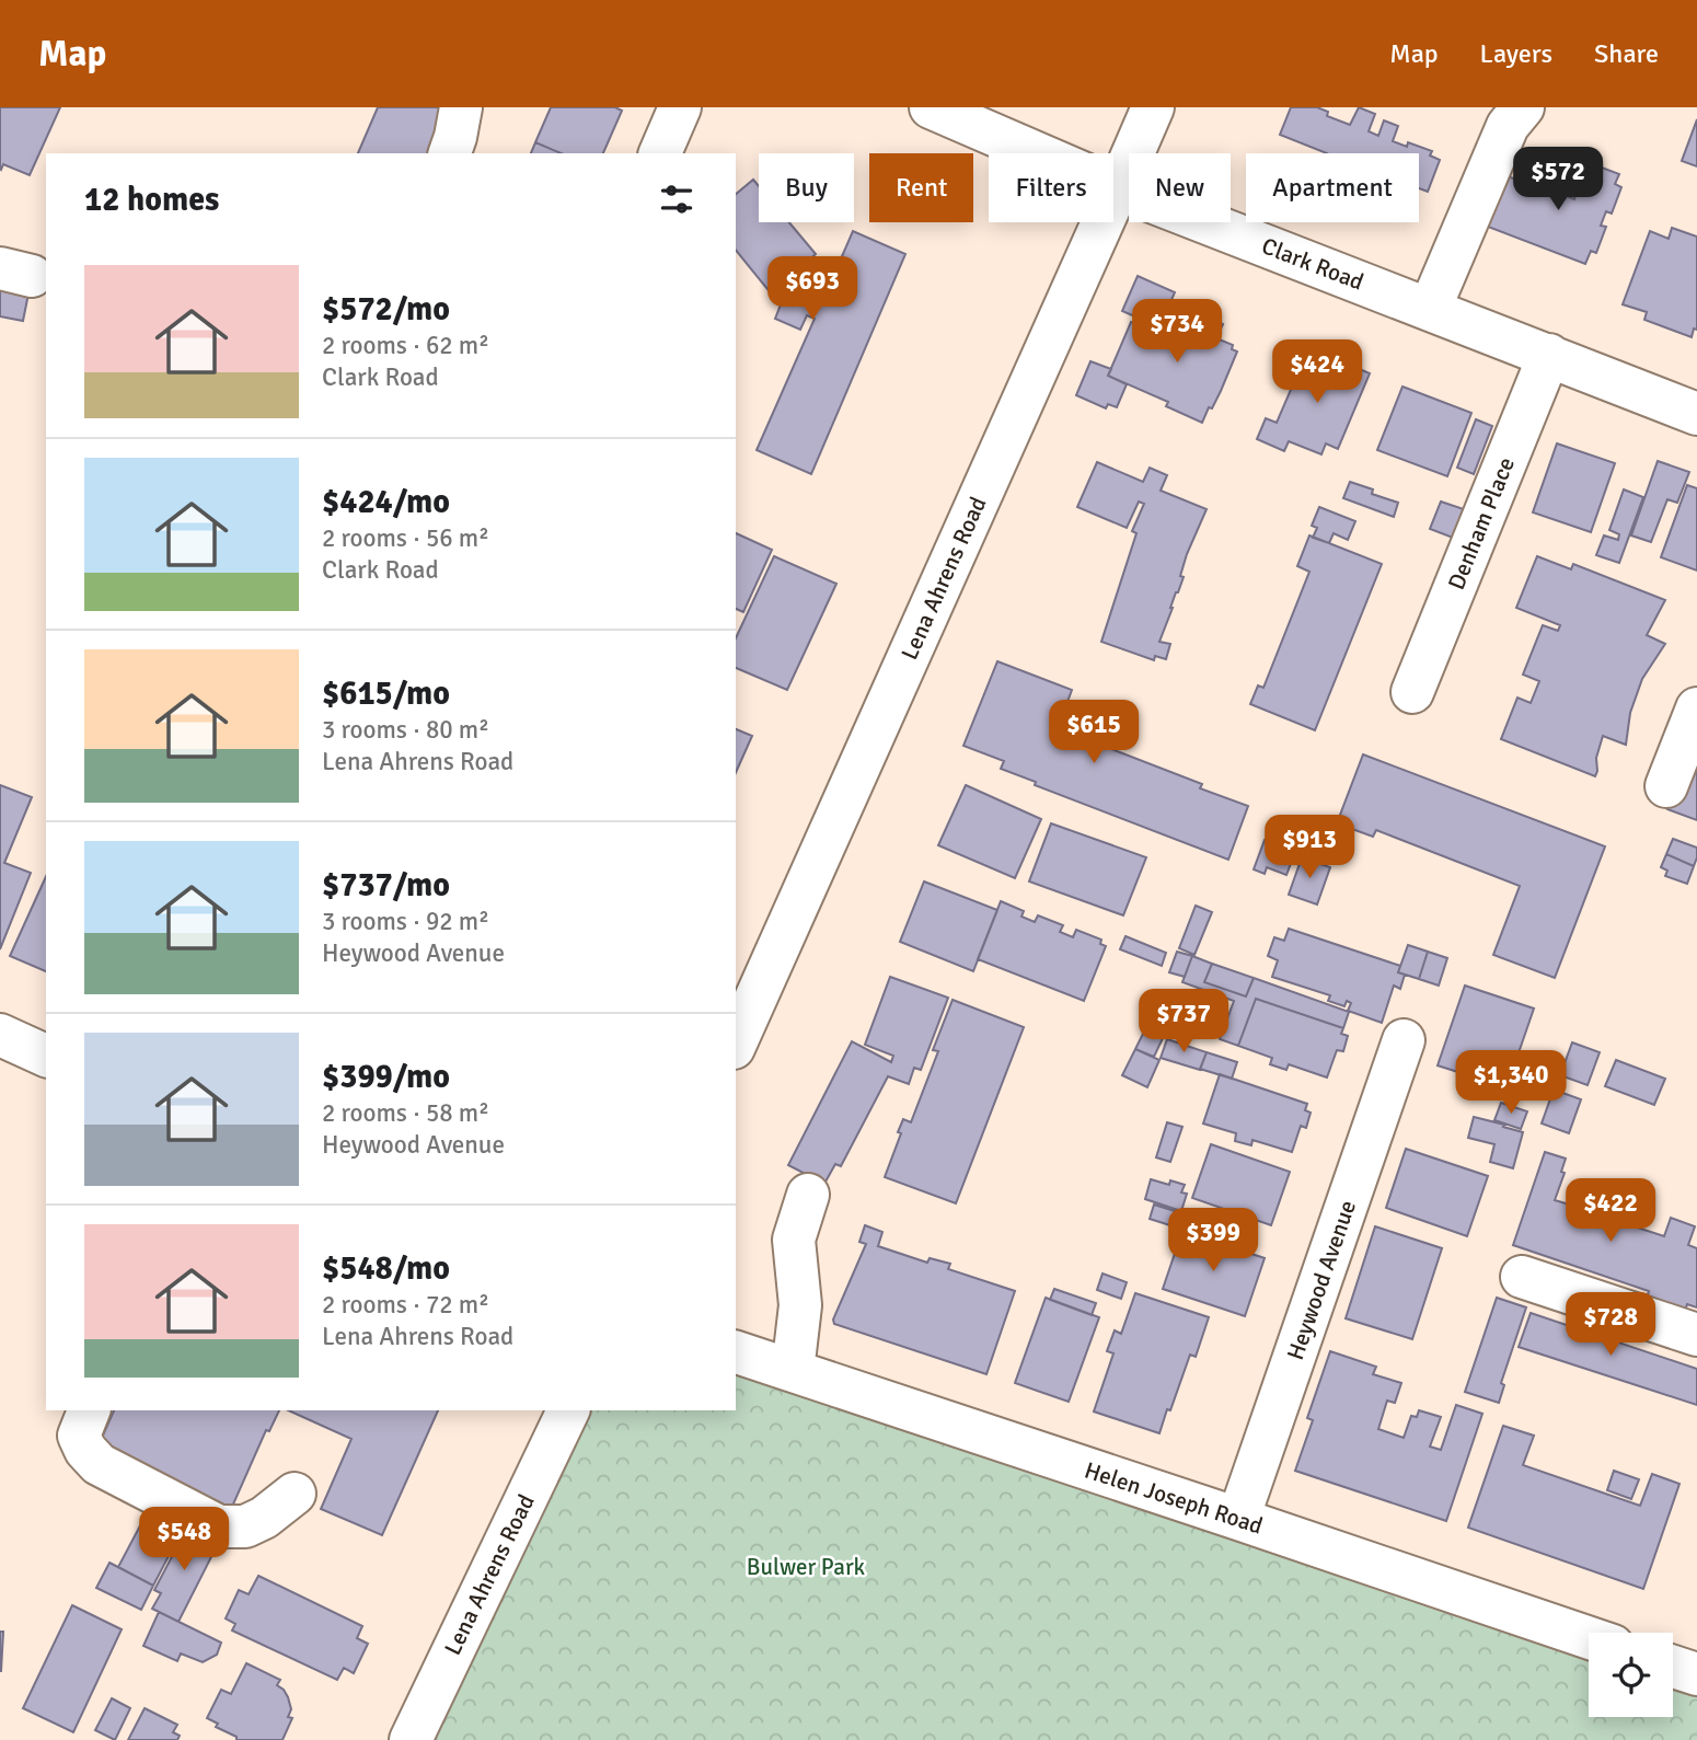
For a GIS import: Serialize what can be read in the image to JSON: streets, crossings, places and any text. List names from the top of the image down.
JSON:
{
  "streets": {
    "street": [
      "Clark Road",
      "Denham Place",
      "Lena Ahrens Road",
      "Heywood Avenue",
      "Helen Joseph Road"
    ]
  },
  "crossings": [
    ["Clark Road", "Denham Place"],
    ["Clark Road", "Lena Ahrens Road"],
    ["Heywood Avenue", "Helen Joseph Road"]
  ],
  "parks": ["Bulwer Park"],
  "page": {
    "header": "Map",
    "nav": ["Map", "Layers", "Share"],
    "price": [
      "$572",
      "$693",
      "$734",
      "$424",
      "$615",
      "$913",
      "$737",
      "$1,340",
      "$422",
      "$399",
      "$728",
      "$548"
    ],
    "chip": [
      "Buy",
      "Rent",
      "Filters",
      "New",
      "Apartment"
    ],
    "heading": "12 homes",
    "list": [
      {
        "name": "$572/mo",
        "note": "2 rooms · 62 m² · Clark Road"
      },
      {
        "name": "$424/mo",
        "note": "2 rooms · 56 m² · Clark Road"
      },
      {
        "name": "$615/mo",
        "note": "3 rooms · 80 m² · Lena Ahrens Road"
      },
      {
        "name": "$737/mo",
        "note": "3 rooms · 92 m² · Heywood Avenue"
      },
      {
        "name": "$399/mo",
        "note": "2 rooms · 58 m² · Heywood Avenue"
      },
      {
        "name": "$548/mo",
        "note": "2 rooms · 72 m² · Lena Ahrens Road"
      }
    ]
  }
}
